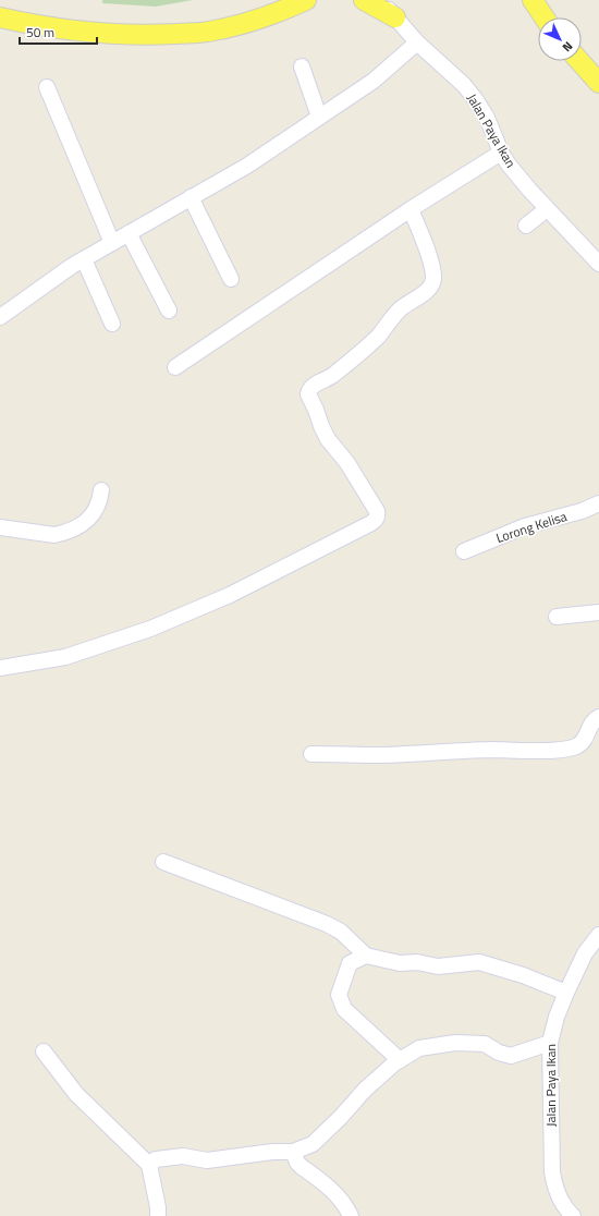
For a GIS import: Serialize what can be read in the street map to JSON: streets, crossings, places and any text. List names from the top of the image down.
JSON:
{
  "streets": {
    "street": ["Jalan Paya Ikan", "Lorong Kelisa"]
  },
  "scale_bar": "50 m",
  "north": "bottom right"
}
